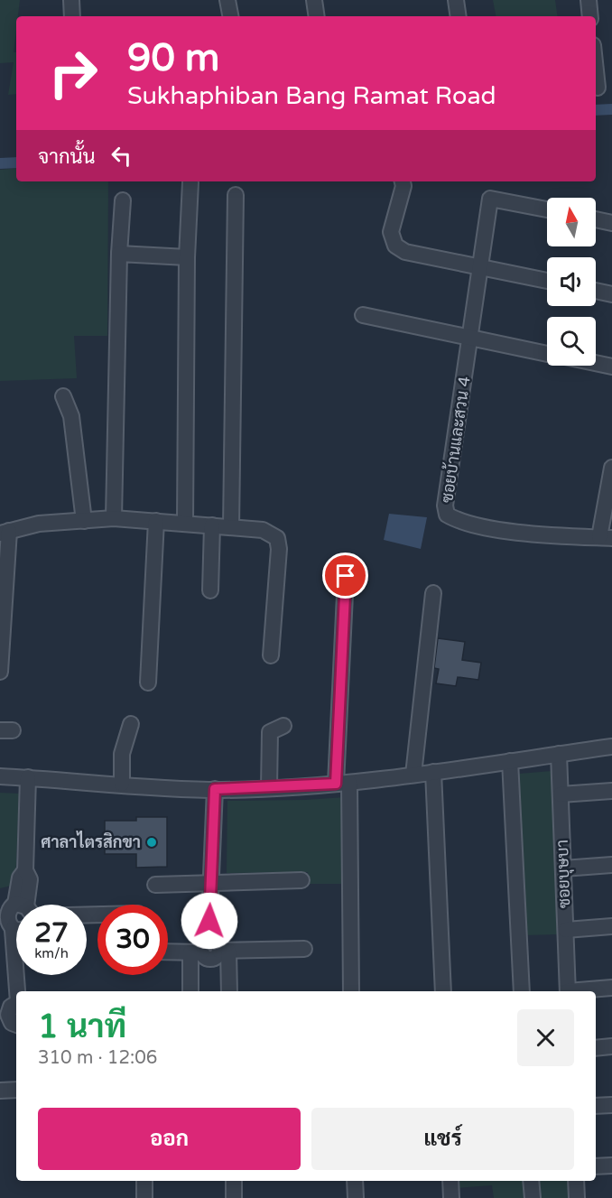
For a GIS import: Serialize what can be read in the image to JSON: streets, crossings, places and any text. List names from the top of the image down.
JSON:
{
  "streets": {
    "street": ["ซอยบ้านและสวน 4", "ซอยบุษบา"]
  },
  "places": ["ศาลาไตรสิกขา"],
  "north": "top",
  "page": {
    "turn": ["90 m", "Sukhaphiban Bang Ramat Road"],
    "then": "จากนั้น",
    "speed": "27 km/h",
    "limit": "30",
    "heading": ["1 นาที", "310 m · 12:06"],
    "buttons": ["ออก", "แชร์"]
  }
}
